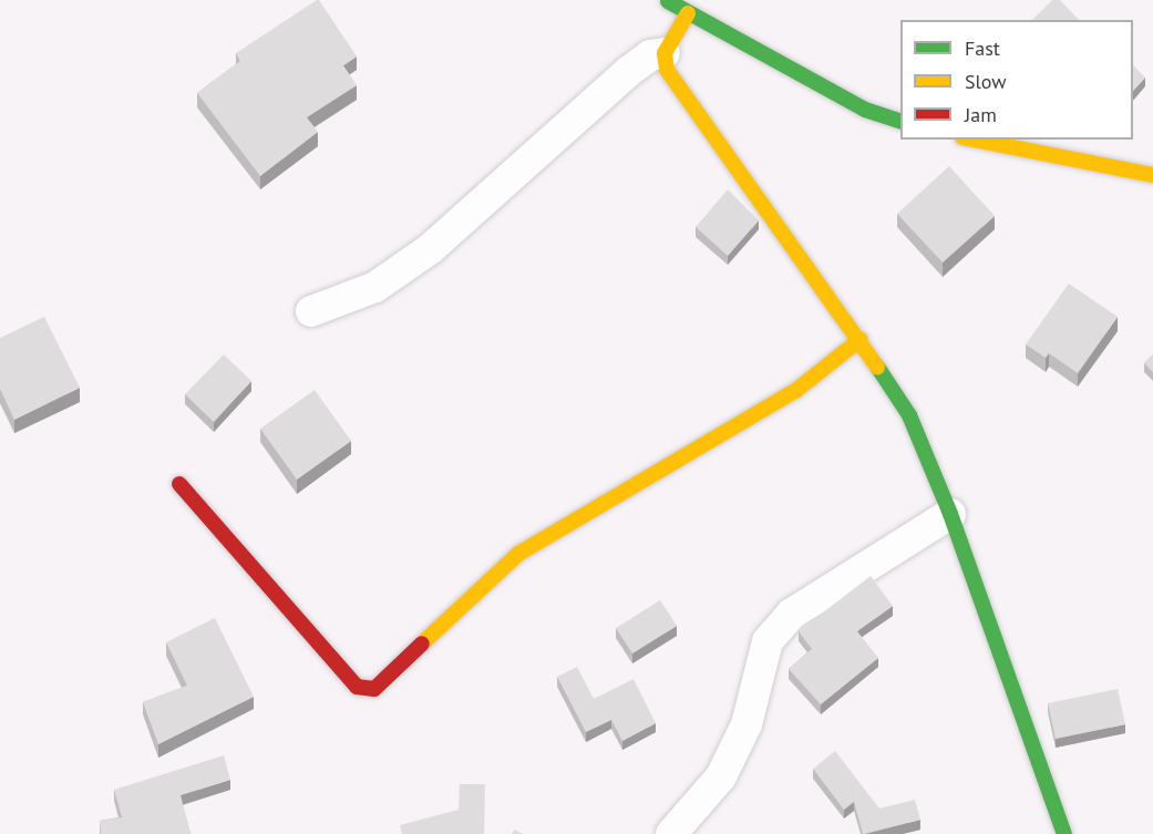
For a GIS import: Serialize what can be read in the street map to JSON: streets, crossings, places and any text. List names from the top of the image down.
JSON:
{
  "legend": ["Fast", "Slow", "Jam"]
}
